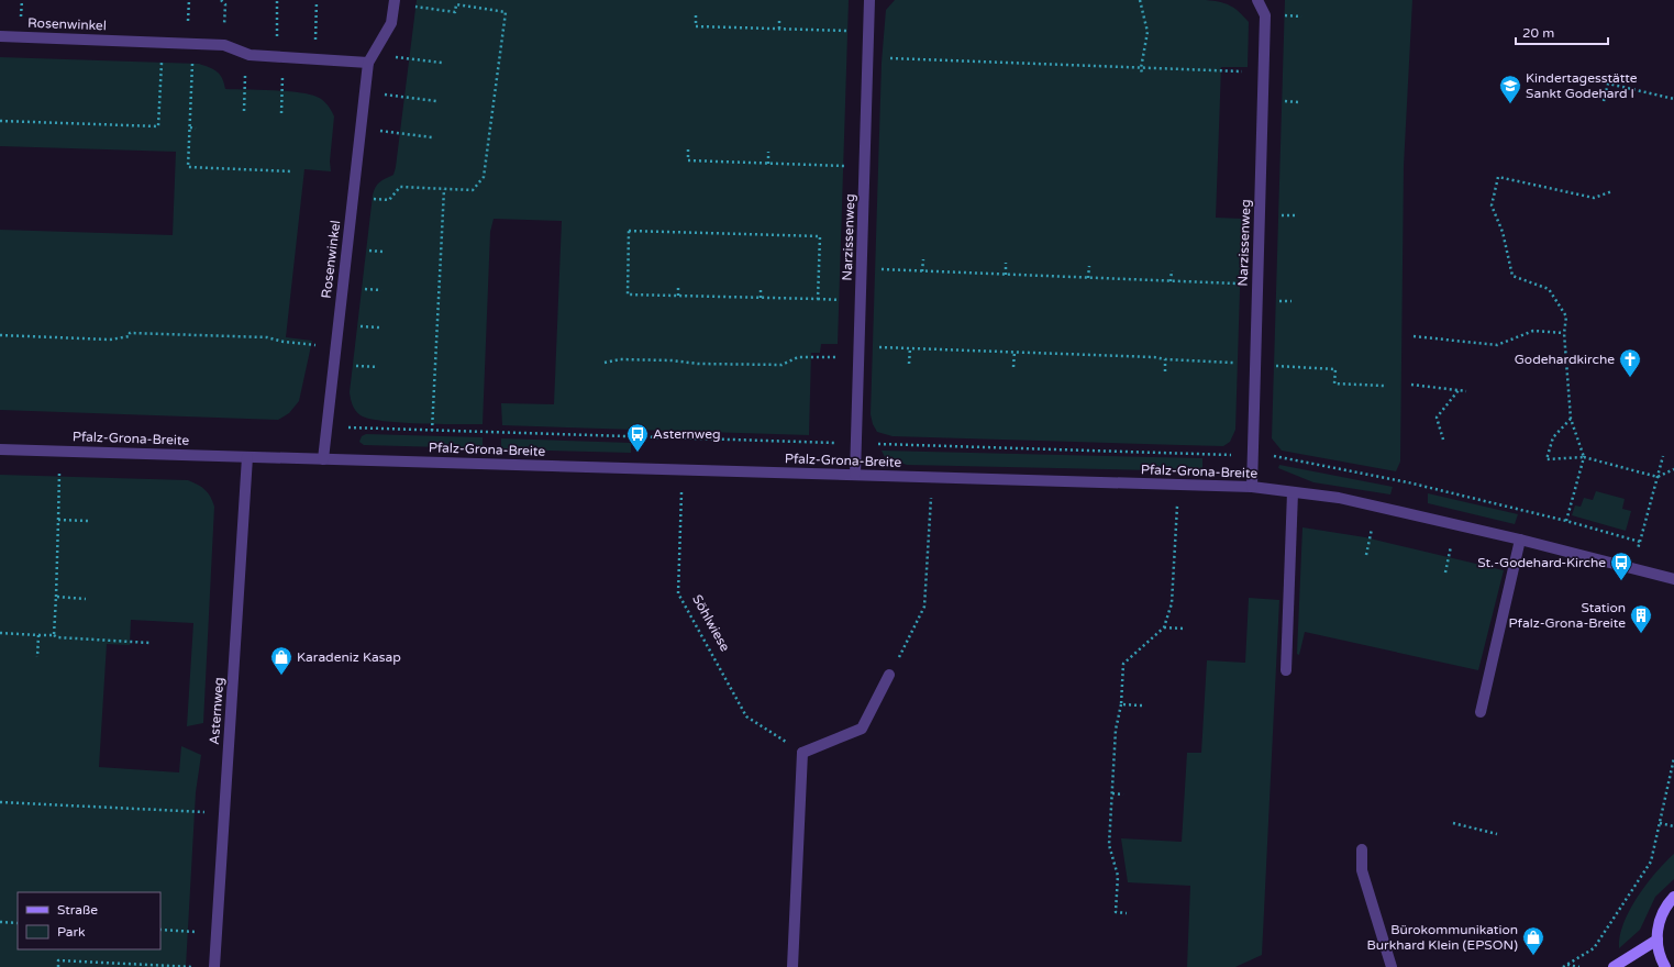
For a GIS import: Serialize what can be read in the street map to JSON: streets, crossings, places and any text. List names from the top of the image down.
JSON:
{
  "streets": {
    "street": [
      "Rosenwinkel",
      "Narzissenweg",
      "Pfalz-Grona-Breite",
      "Asternweg"
    ],
    "path": ["Söhlwiese"]
  },
  "crossings": [
    ["Rosenwinkel", "Pfalz-Grona-Breite"],
    ["Narzissenweg", "Pfalz-Grona-Breite"],
    ["Pfalz-Grona-Breite", "Söhlwiese"],
    ["Pfalz-Grona-Breite", "Asternweg"]
  ],
  "places": {
    "school or university": ["Kindertagesstätte Sankt Godehard I"],
    "church": ["Godehardkirche"],
    "bus stop": ["Asternweg", "St.-Godehard-Kirche"],
    "building": ["Station Pfalz-Grona-Breite"],
    "shop": ["Karadeniz Kasap", "Bürokommunikation Burkhard Klein (EPSON)"]
  },
  "legend": ["Straße", "Park"],
  "scale_bar": "20 m"
}
